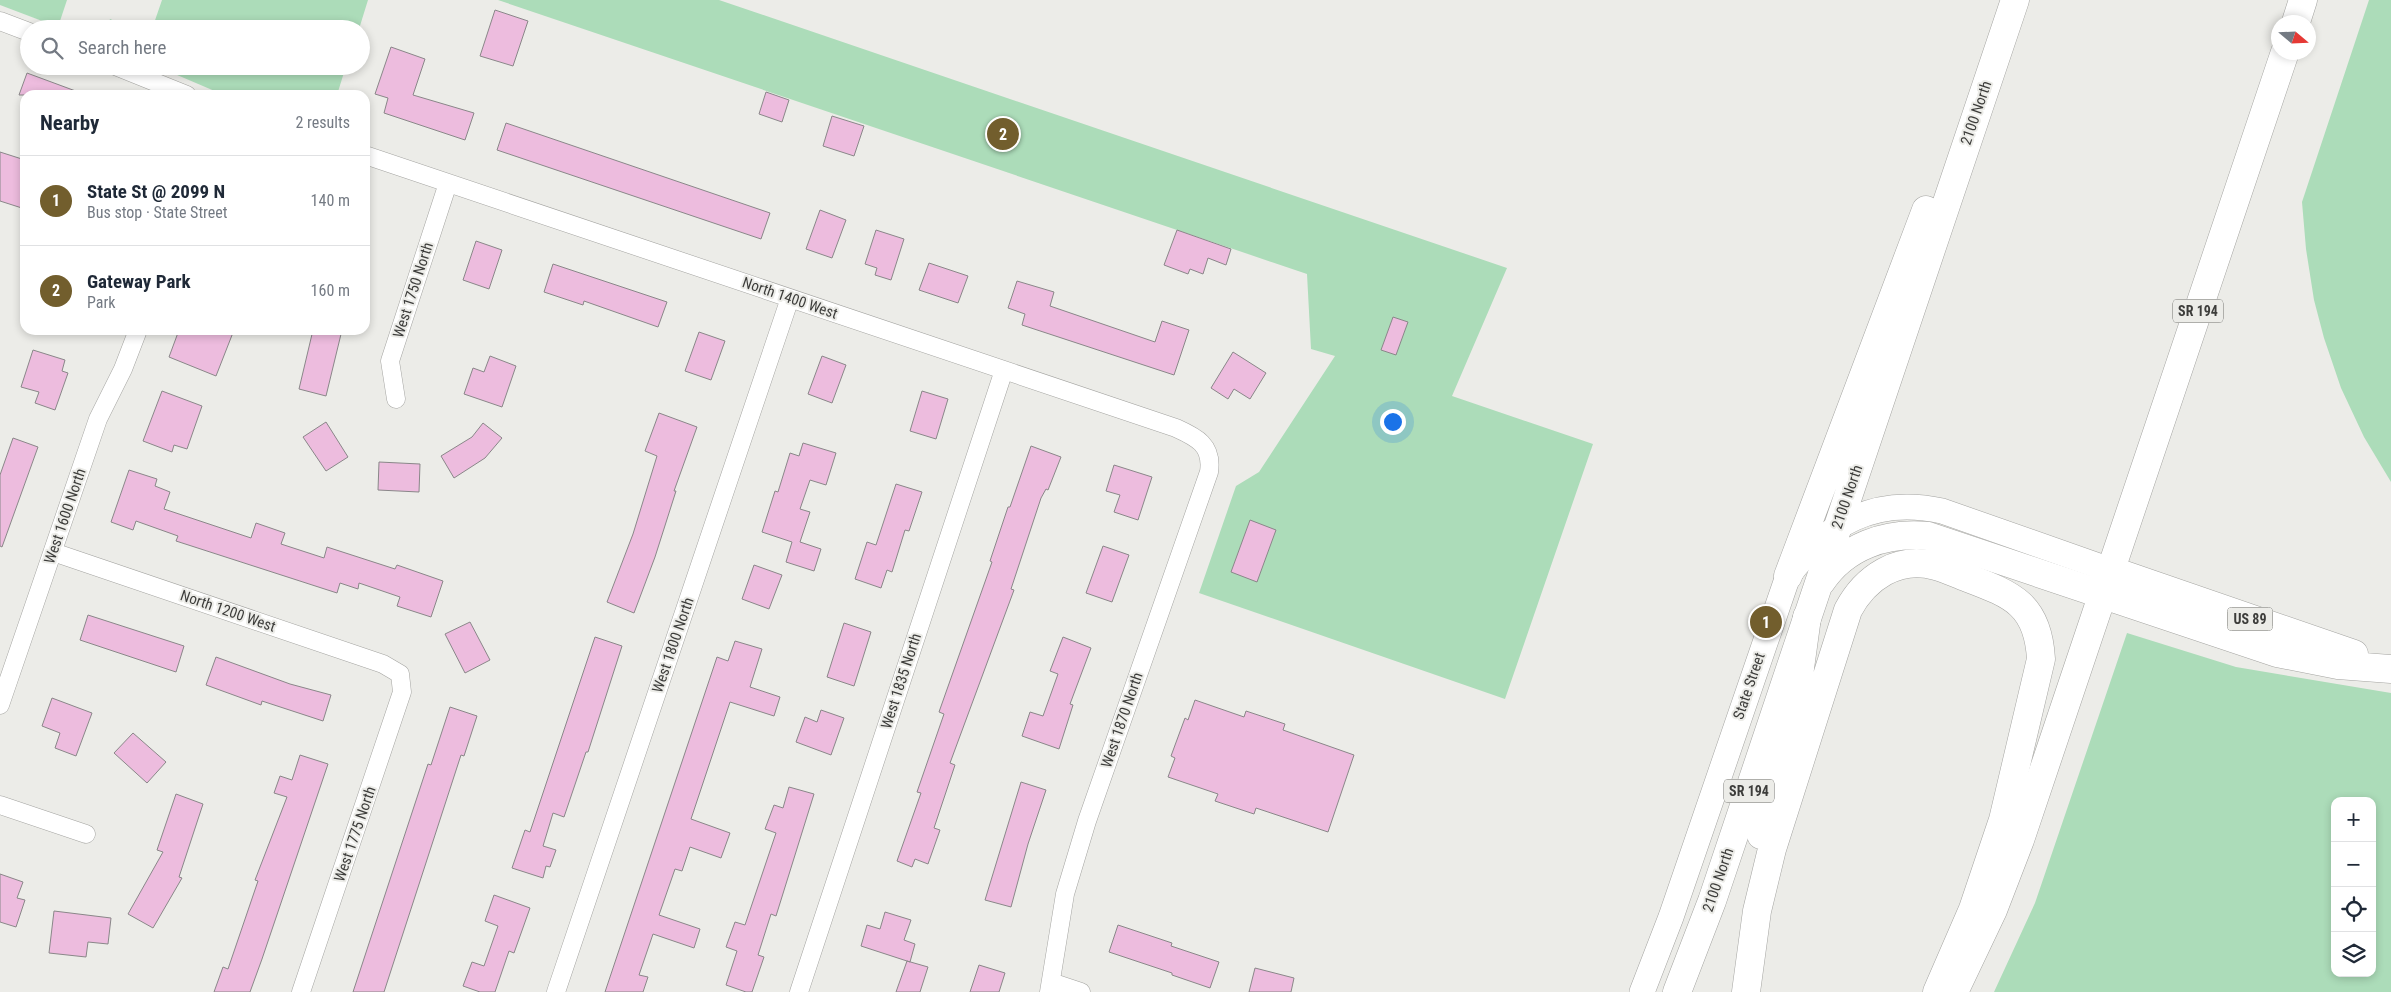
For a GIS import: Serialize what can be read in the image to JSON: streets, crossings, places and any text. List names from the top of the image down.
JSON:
{
  "streets": {
    "highway": ["2100 North", "SR 194"],
    "main road": ["State Street"],
    "street": [
      "West 1750 North",
      "North 1400 West",
      "West 1600 North",
      "North 1200 West",
      "West 1800 North",
      "West 1835 North",
      "West 1870 North",
      "West 1775 North"
    ]
  },
  "crossings": [
    ["2100 North", "State Street"],
    ["West 1750 North", "North 1400 West"],
    ["North 1400 West", "West 1800 North"],
    ["North 1400 West", "West 1835 North"],
    ["North 1400 West", "West 1870 North"],
    ["SR 194", "State Street"],
    ["West 1600 North", "North 1200 West"],
    ["North 1200 West", "West 1775 North"]
  ],
  "north": "right",
  "page": {
    "search": "Search here",
    "heading": ["Nearby", "2 results"],
    "pins": ["2", "1"],
    "list": [
      {
        "mark": "1",
        "name": "State St @ 2099 N",
        "note": "Bus stop · State Street",
        "value": "140 m"
      },
      {
        "mark": "2",
        "name": "Gateway Park",
        "note": "Park",
        "value": "160 m"
      }
    ],
    "map_buttons": ["+", "−"]
  }
}
